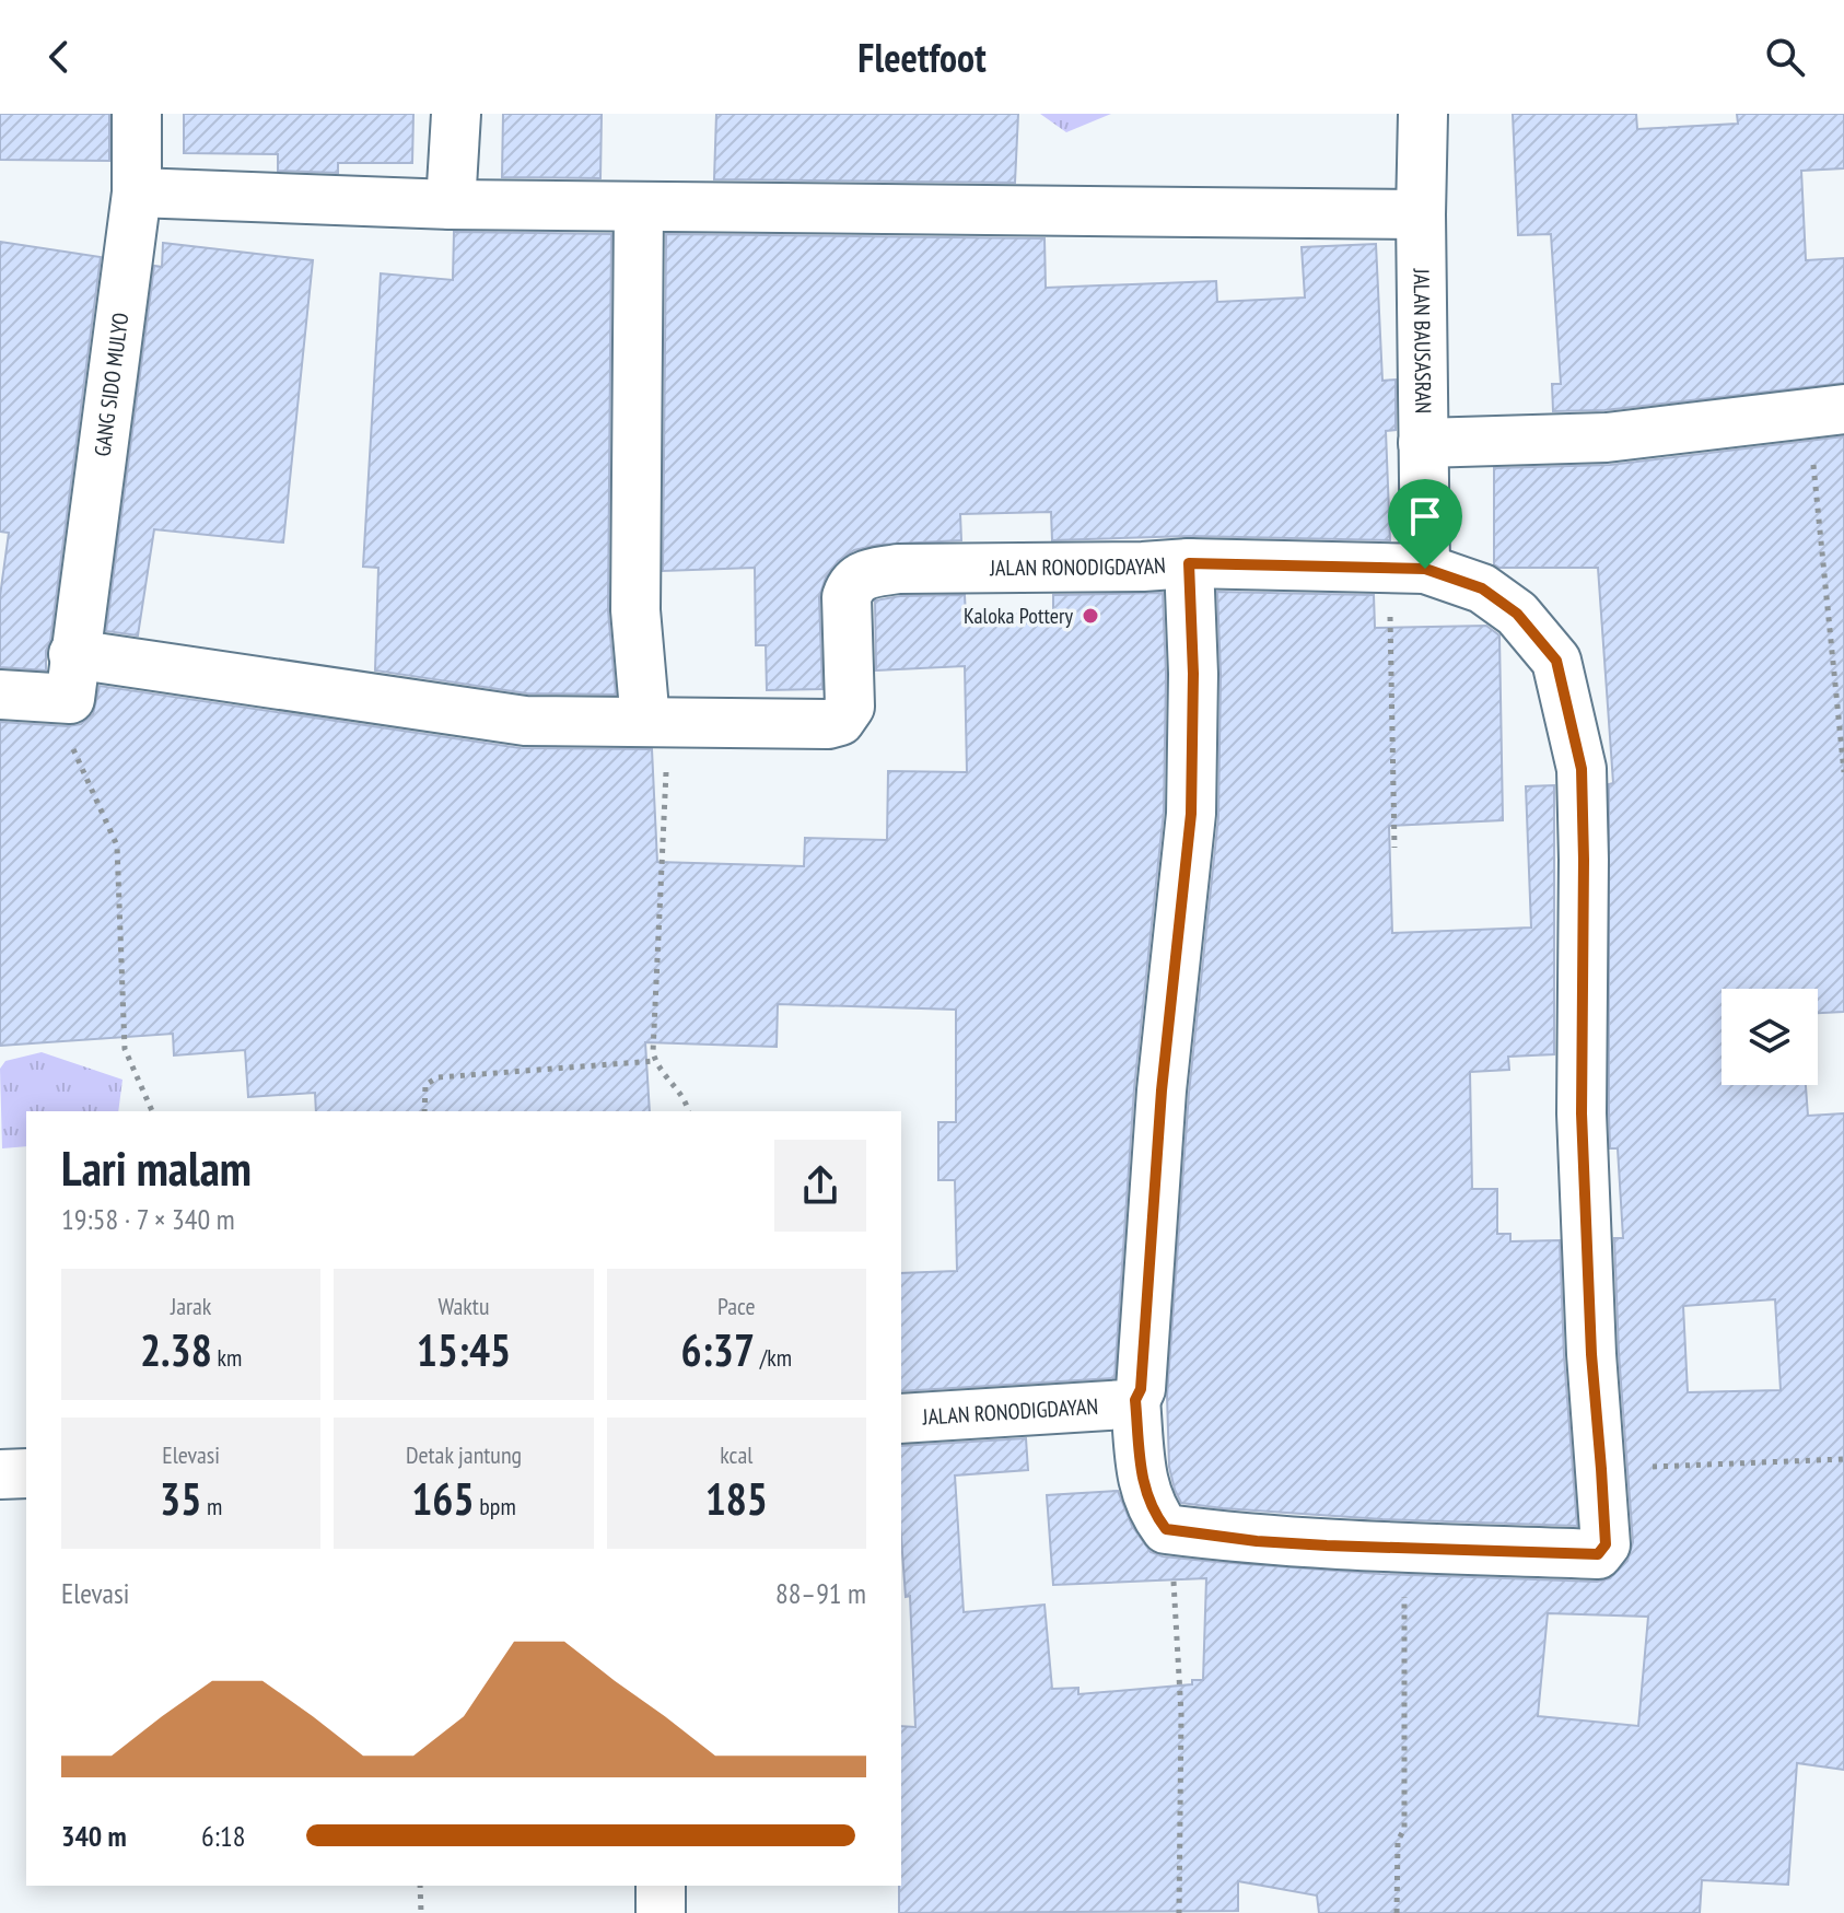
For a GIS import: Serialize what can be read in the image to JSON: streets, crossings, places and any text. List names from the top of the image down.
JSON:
{
  "streets": {
    "street": ["JALAN BAUSASRAN", "GANG SIDO MULYO", "JALAN RONODIGDAYAN"]
  },
  "places": ["Kaloka Pottery"],
  "page": {
    "header": "Fleetfoot",
    "heading": ["Lari malam", "19:58 · 7 × 340 m"],
    "stats": [
      ["Jarak", "2.38 km"],
      ["Waktu", "15:45"],
      ["Pace", "6:37 /km"],
      ["Elevasi", "35 m"],
      ["Detak jantung", "165 bpm"],
      ["kcal", "185"]
    ],
    "chart": ["Elevasi", "88–91 m"],
    "list": [
      {
        "name": "340 m",
        "note": "6:18"
      }
    ]
  }
}
